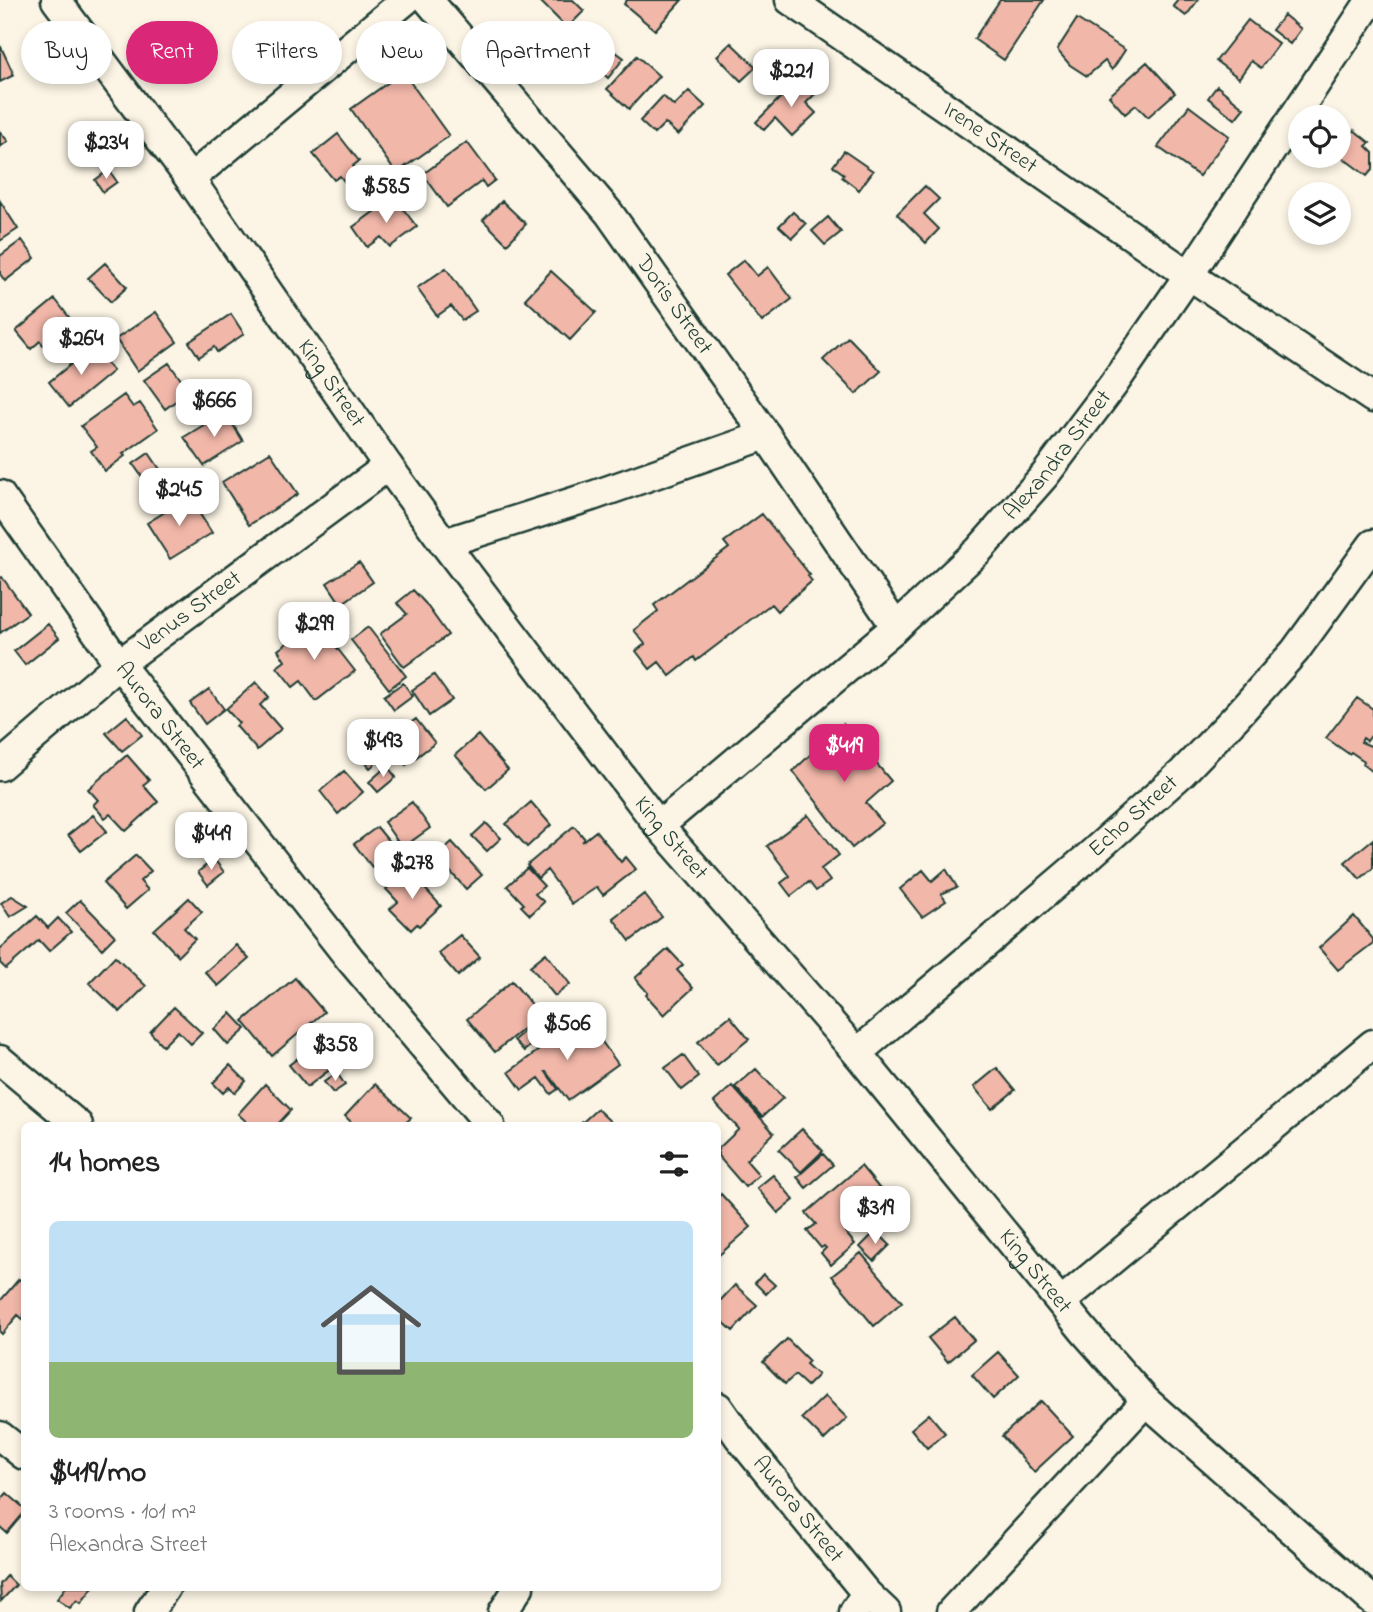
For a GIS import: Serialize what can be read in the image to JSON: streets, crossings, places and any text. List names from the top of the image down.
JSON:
{
  "streets": {
    "street": [
      "Irene Street",
      "Doris Street",
      "King Street",
      "Alexandra Street",
      "Venus Street",
      "Aurora Street",
      "Echo Street"
    ]
  },
  "crossings": [
    ["Irene Street", "Alexandra Street"],
    ["Doris Street", "Alexandra Street"],
    ["King Street", "Alexandra Street"],
    ["King Street", "Venus Street"],
    ["King Street", "Echo Street"],
    ["Venus Street", "Aurora Street"]
  ],
  "page": {
    "chip": [
      "Buy",
      "Rent",
      "Filters",
      "New",
      "Apartment"
    ],
    "price": [
      "$221",
      "$234",
      "$585",
      "$264",
      "$666",
      "$245",
      "$299",
      "$493",
      "$419",
      "$449",
      "$278",
      "$506",
      "$358",
      "$319"
    ],
    "heading": "14 homes",
    "list": [
      {
        "name": "$419/mo",
        "note": "3 rooms · 101 m² · Alexandra Street"
      }
    ]
  }
}
